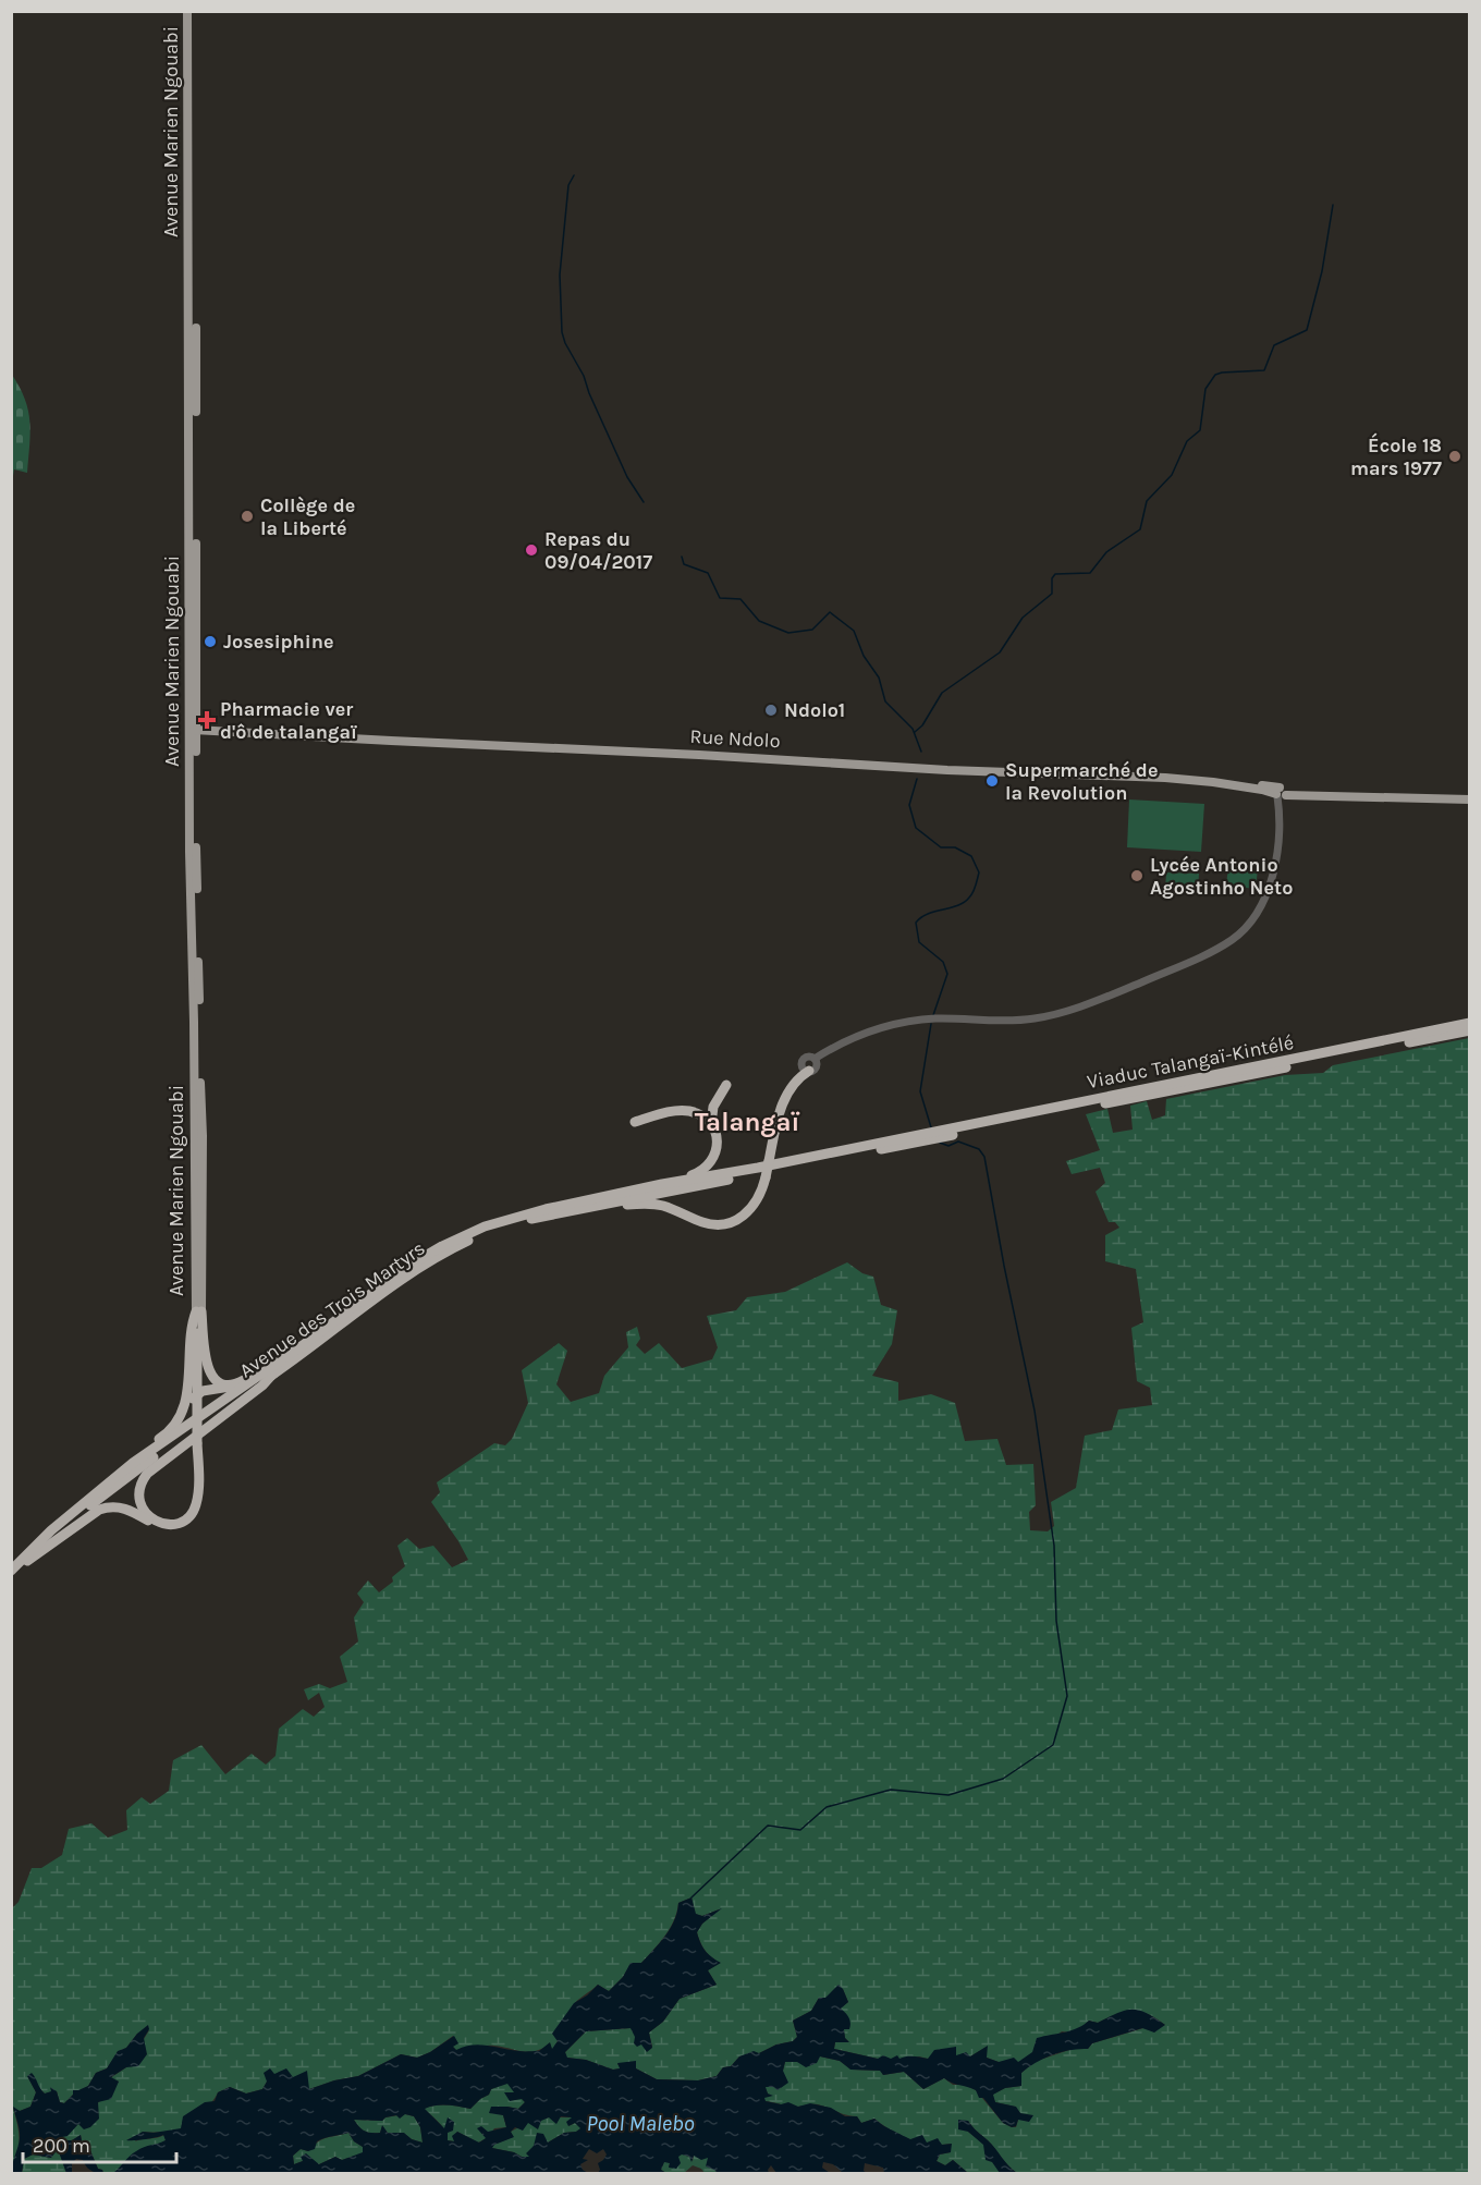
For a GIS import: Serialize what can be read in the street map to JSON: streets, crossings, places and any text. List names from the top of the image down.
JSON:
{
  "streets": {
    "highway": ["Viaduc Talangaï-Kintélé", "Avenue des Trois Martyrs"],
    "main road": ["Avenue Marien Ngouabi", "Rue Ndolo"]
  },
  "crossings": [
    ["Avenue Marien Ngouabi", "Rue Ndolo"],
    ["Viaduc Talangaï-Kintélé", "Avenue des Trois Martyrs"]
  ],
  "districts": ["Talangaï"],
  "water": ["Pool Malebo"],
  "places": {
    "other": [
      "École 18 mars 1977",
      "Collège de la Liberté",
      "Repas du 09/04/2017",
      "Josesiphine",
      "Ndolo1",
      "Supermarché de la Revolution",
      "Lycée Antonio Agostinho Neto"
    ],
    "health": ["Pharmacie ver d'ô de talangaï"]
  },
  "scale_bar": "200 m"
}
